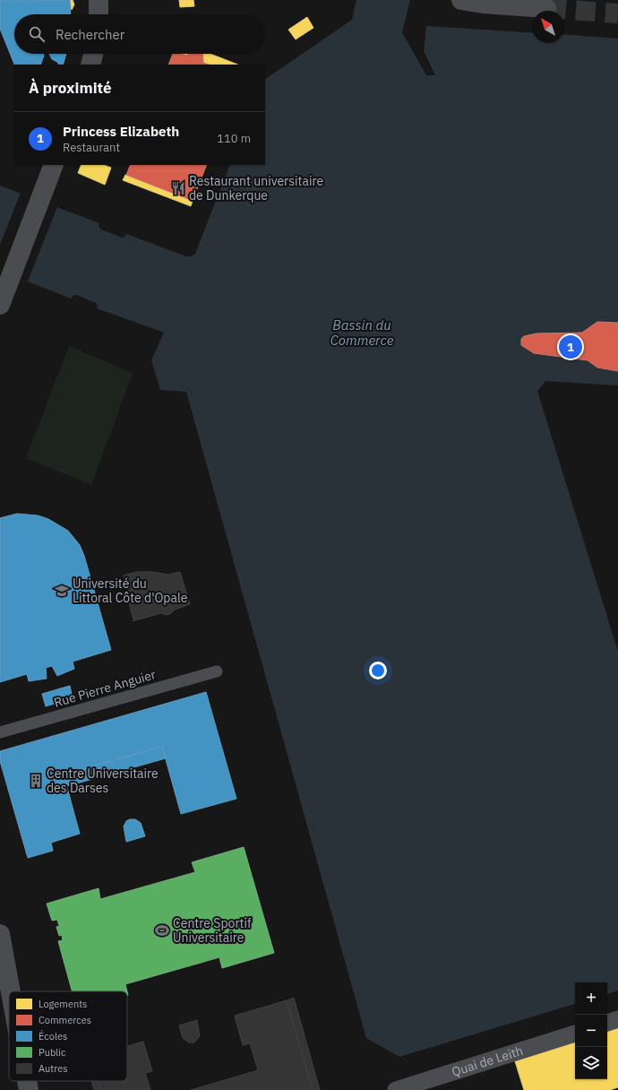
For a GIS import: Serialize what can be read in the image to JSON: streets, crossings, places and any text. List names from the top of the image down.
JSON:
{
  "streets": {
    "street": ["Quai de Leith"],
    "lane": ["Rue Pierre Anguier"]
  },
  "water": ["Bassin du Commerce"],
  "places": {
    "restaurant": ["Restaurant universitaire de Dunkerque"],
    "school or university": ["Université du Littoral Côte d'Opale"],
    "building": ["Centre Universitaire des Darses"],
    "sports": ["Centre Sportif Universitaire"]
  },
  "legend": [
    "Logements",
    "Commerces",
    "Écoles",
    "Public",
    "Autres"
  ],
  "north": "top left",
  "page": {
    "search": "Rechercher",
    "heading": "À proximité",
    "list": [
      {
        "mark": "1",
        "name": "Princess Elizabeth",
        "note": "Restaurant",
        "value": "110 m"
      }
    ],
    "pins": "1",
    "map_buttons": ["+", "−"]
  }
}
